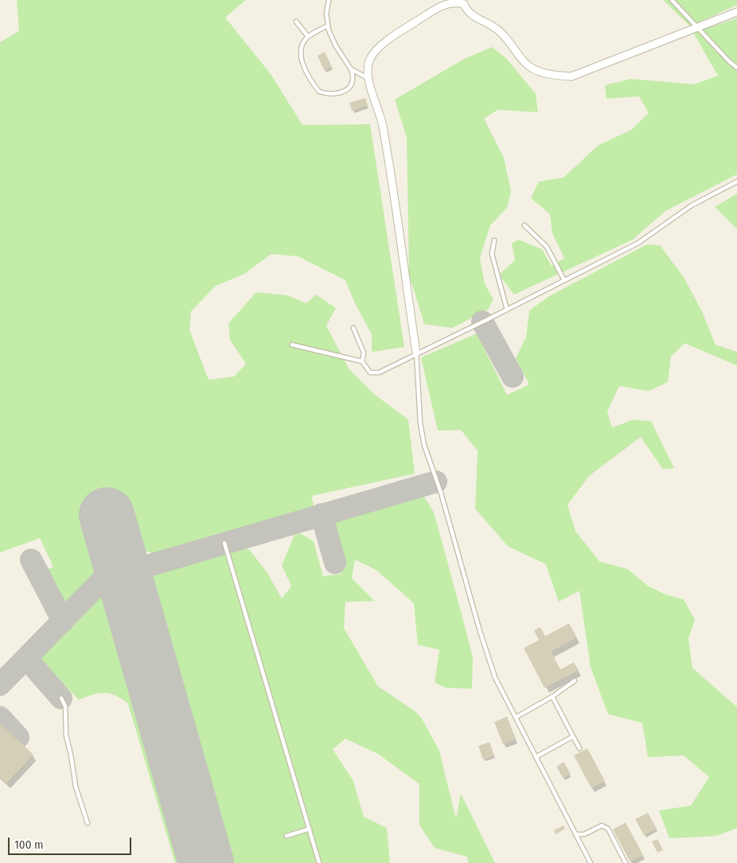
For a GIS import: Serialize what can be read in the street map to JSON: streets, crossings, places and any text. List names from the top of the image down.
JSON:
{
  "scale_bar": "100 m"
}
